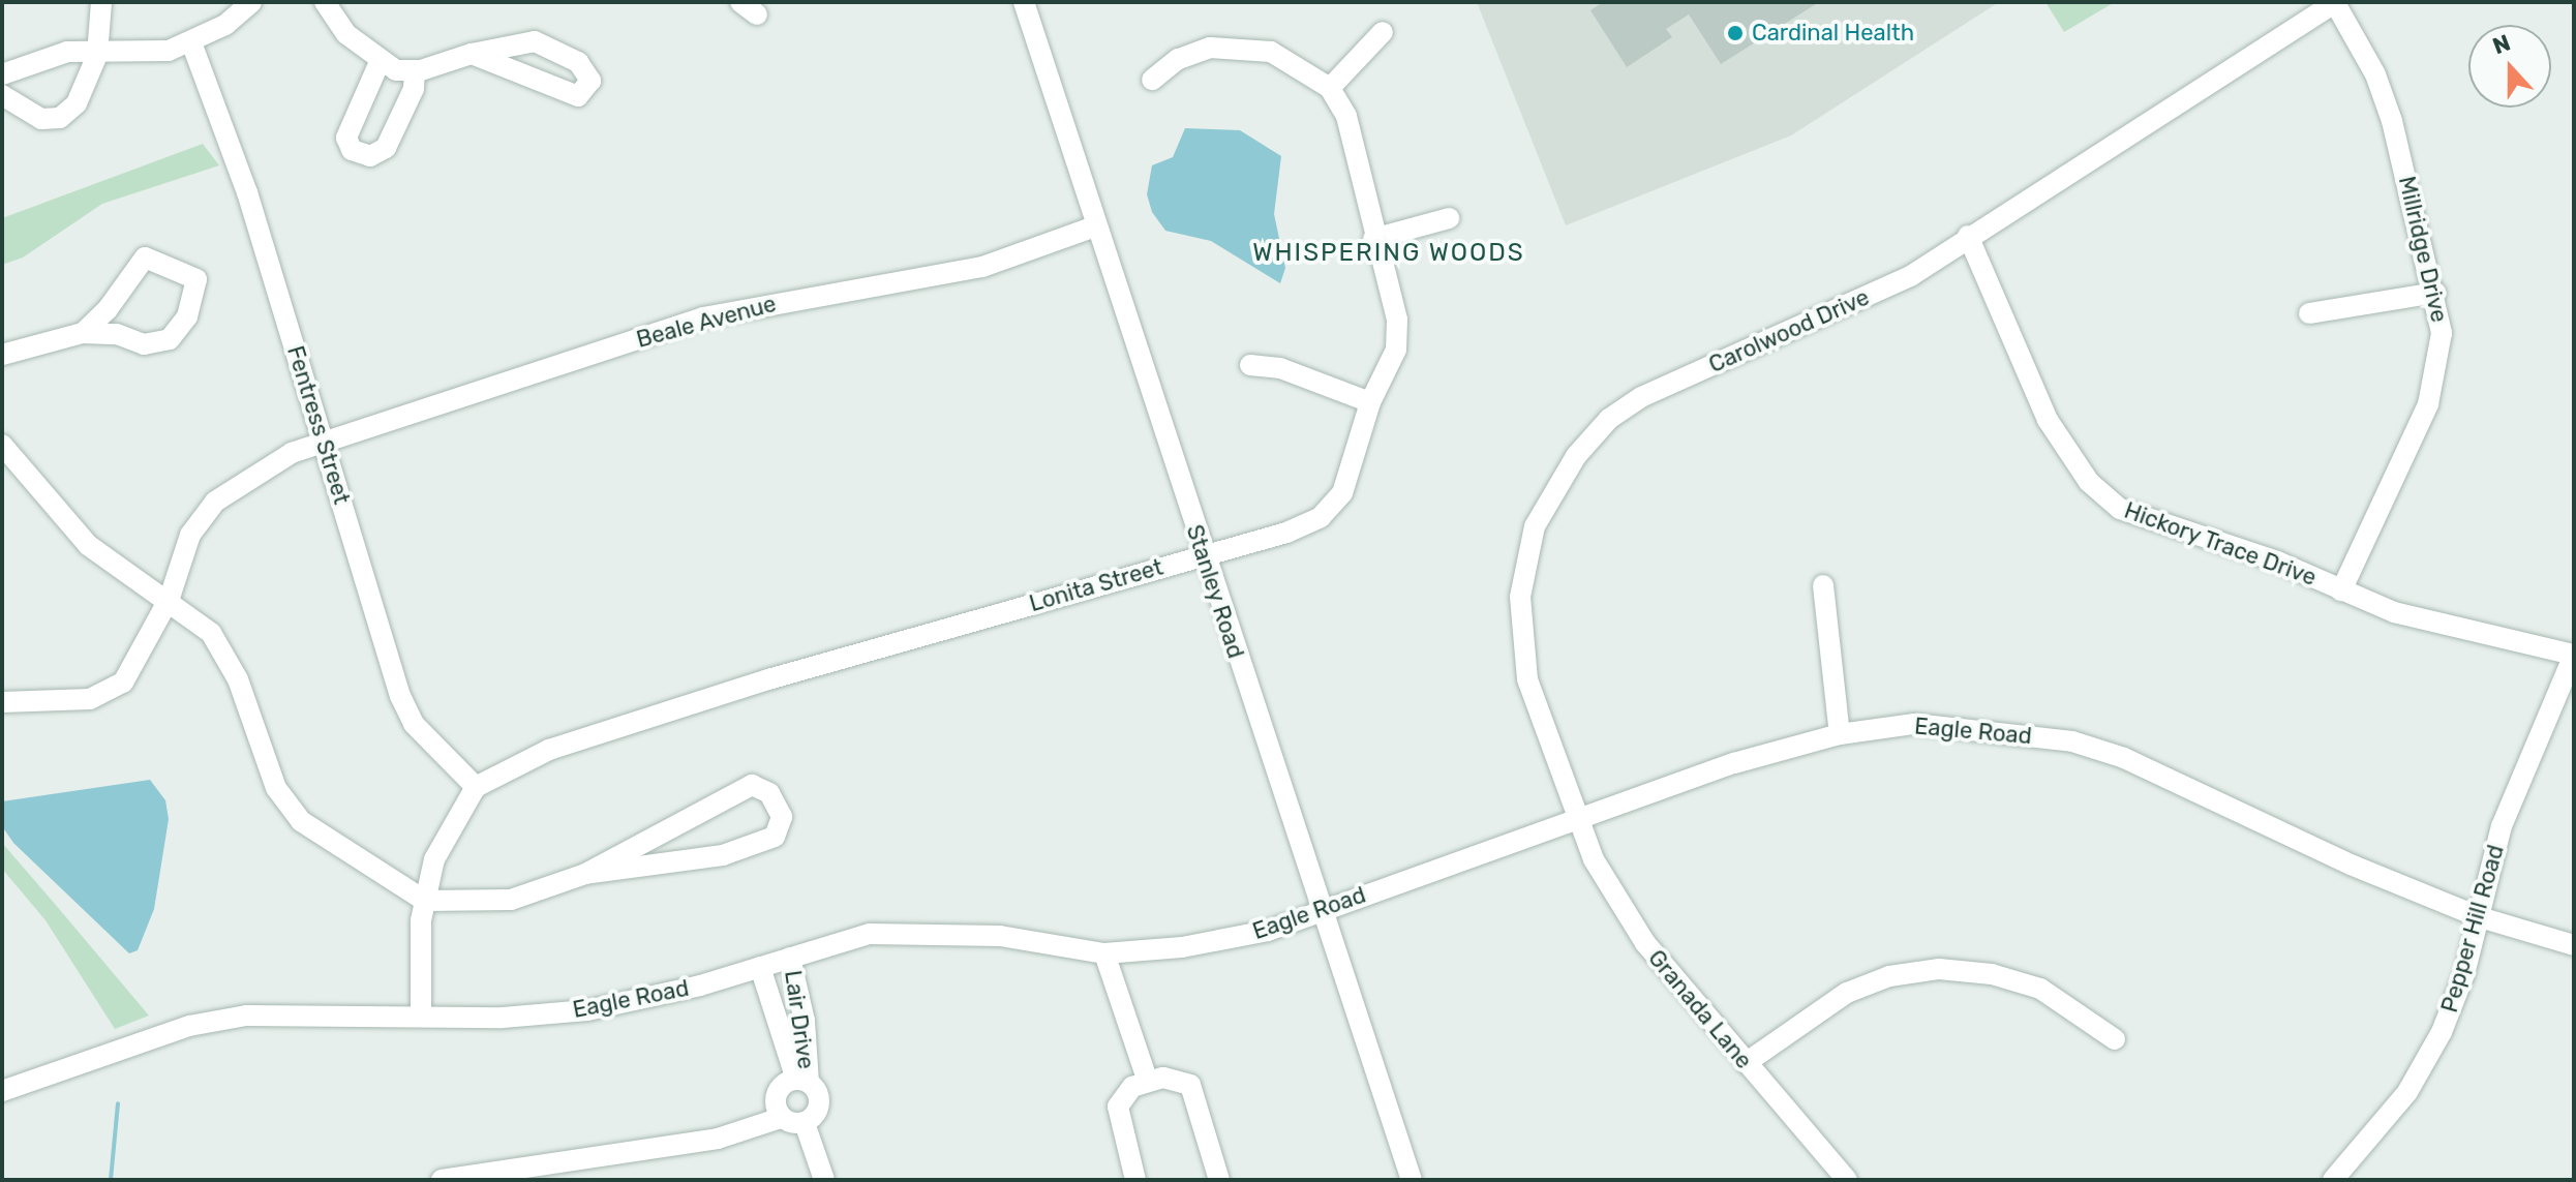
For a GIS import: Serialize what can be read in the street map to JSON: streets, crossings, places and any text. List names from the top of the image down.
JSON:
{
  "streets": {
    "street": [
      "Millridge Drive",
      "Beale Avenue",
      "Carolwood Drive",
      "Fentress Street",
      "Hickory Trace Drive",
      "Lonita Street",
      "Stanley Road",
      "Eagle Road",
      "Pepper Hill Road",
      "Granada Lane",
      "Lair Drive"
    ]
  },
  "crossings": [
    ["Millridge Drive", "Carolwood Drive"],
    ["Millridge Drive", "Hickory Trace Drive"],
    ["Beale Avenue", "Fentress Street"],
    ["Beale Avenue", "Stanley Road"],
    ["Carolwood Drive", "Hickory Trace Drive"],
    ["Carolwood Drive", "Eagle Road"],
    ["Carolwood Drive", "Granada Lane"],
    ["Fentress Street", "Lonita Street"],
    ["Hickory Trace Drive", "Pepper Hill Road"],
    ["Lonita Street", "Stanley Road"],
    ["Stanley Road", "Eagle Road"],
    ["Eagle Road", "Pepper Hill Road"],
    ["Eagle Road", "Granada Lane"],
    ["Eagle Road", "Lair Drive"]
  ],
  "districts": ["WHISPERING WOODS"],
  "places": ["Cardinal Health"],
  "north": "top"
}
